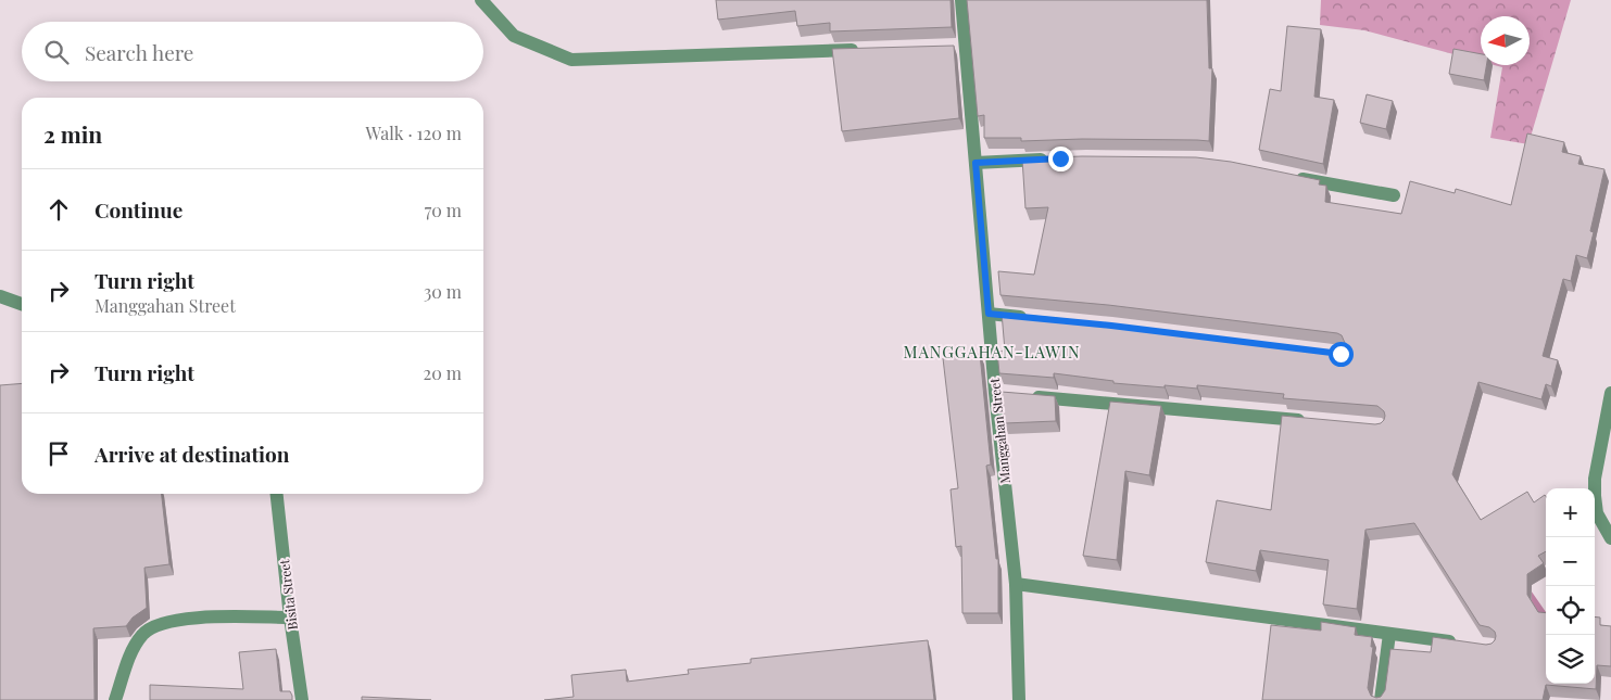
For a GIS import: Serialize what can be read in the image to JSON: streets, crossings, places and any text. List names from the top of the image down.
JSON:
{
  "streets": {
    "street": ["Manggahan Street", "Bisita Street"]
  },
  "districts": ["MANGGAHAN-LAWIN"],
  "north": "left",
  "page": {
    "search": "Search here",
    "heading": ["2 min", "Walk · 120 m"],
    "list": [
      ["Continue", "70 m"],
      ["Turn right", "Manggahan Street", "30 m"],
      ["Turn right", "20 m"],
      "Arrive at destination"
    ],
    "map_buttons": ["+", "−"]
  }
}
